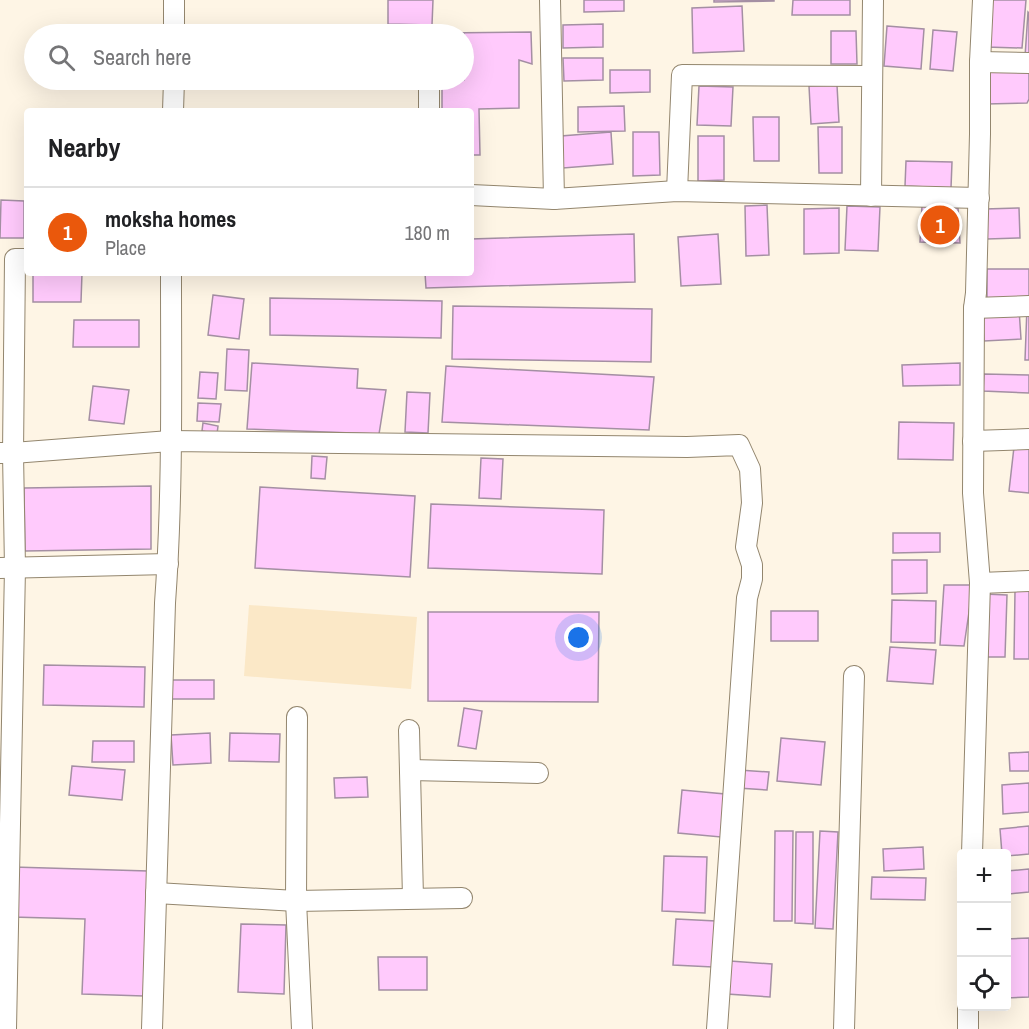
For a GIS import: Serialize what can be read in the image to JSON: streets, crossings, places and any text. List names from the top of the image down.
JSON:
{
  "page": {
    "search": "Search here",
    "heading": "Nearby",
    "list": [
      {
        "mark": "1",
        "name": "moksha homes",
        "note": "Place",
        "value": "180 m"
      }
    ],
    "pins": "1",
    "map_buttons": ["+", "−"]
  }
}
